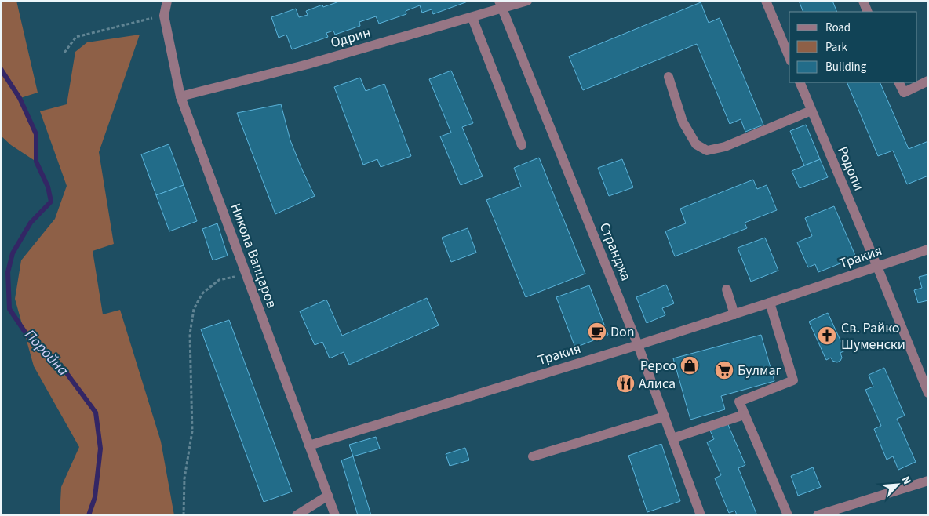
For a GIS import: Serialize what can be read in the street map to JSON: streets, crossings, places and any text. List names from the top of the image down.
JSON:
{
  "streets": {
    "street": [
      "Одрин",
      "Родопи",
      "Странджа",
      "Никола Вапцаров",
      "Тракия"
    ]
  },
  "crossings": [
    ["Одрин", "Странджа"],
    ["Одрин", "Никола Вапцаров"],
    ["Родопи", "Тракия"],
    ["Странджа", "Тракия"],
    ["Никола Вапцаров", "Тракия"]
  ],
  "water": ["Поройна"],
  "places": {
    "cafe": ["Don"],
    "church": ["Св. Райко Шуменски"],
    "shop": ["Pepco"],
    "supermarket": ["Булмаг"],
    "restaurant": ["Алиса"]
  },
  "legend": ["Road", "Park", "Building"],
  "north": "top right"
}
